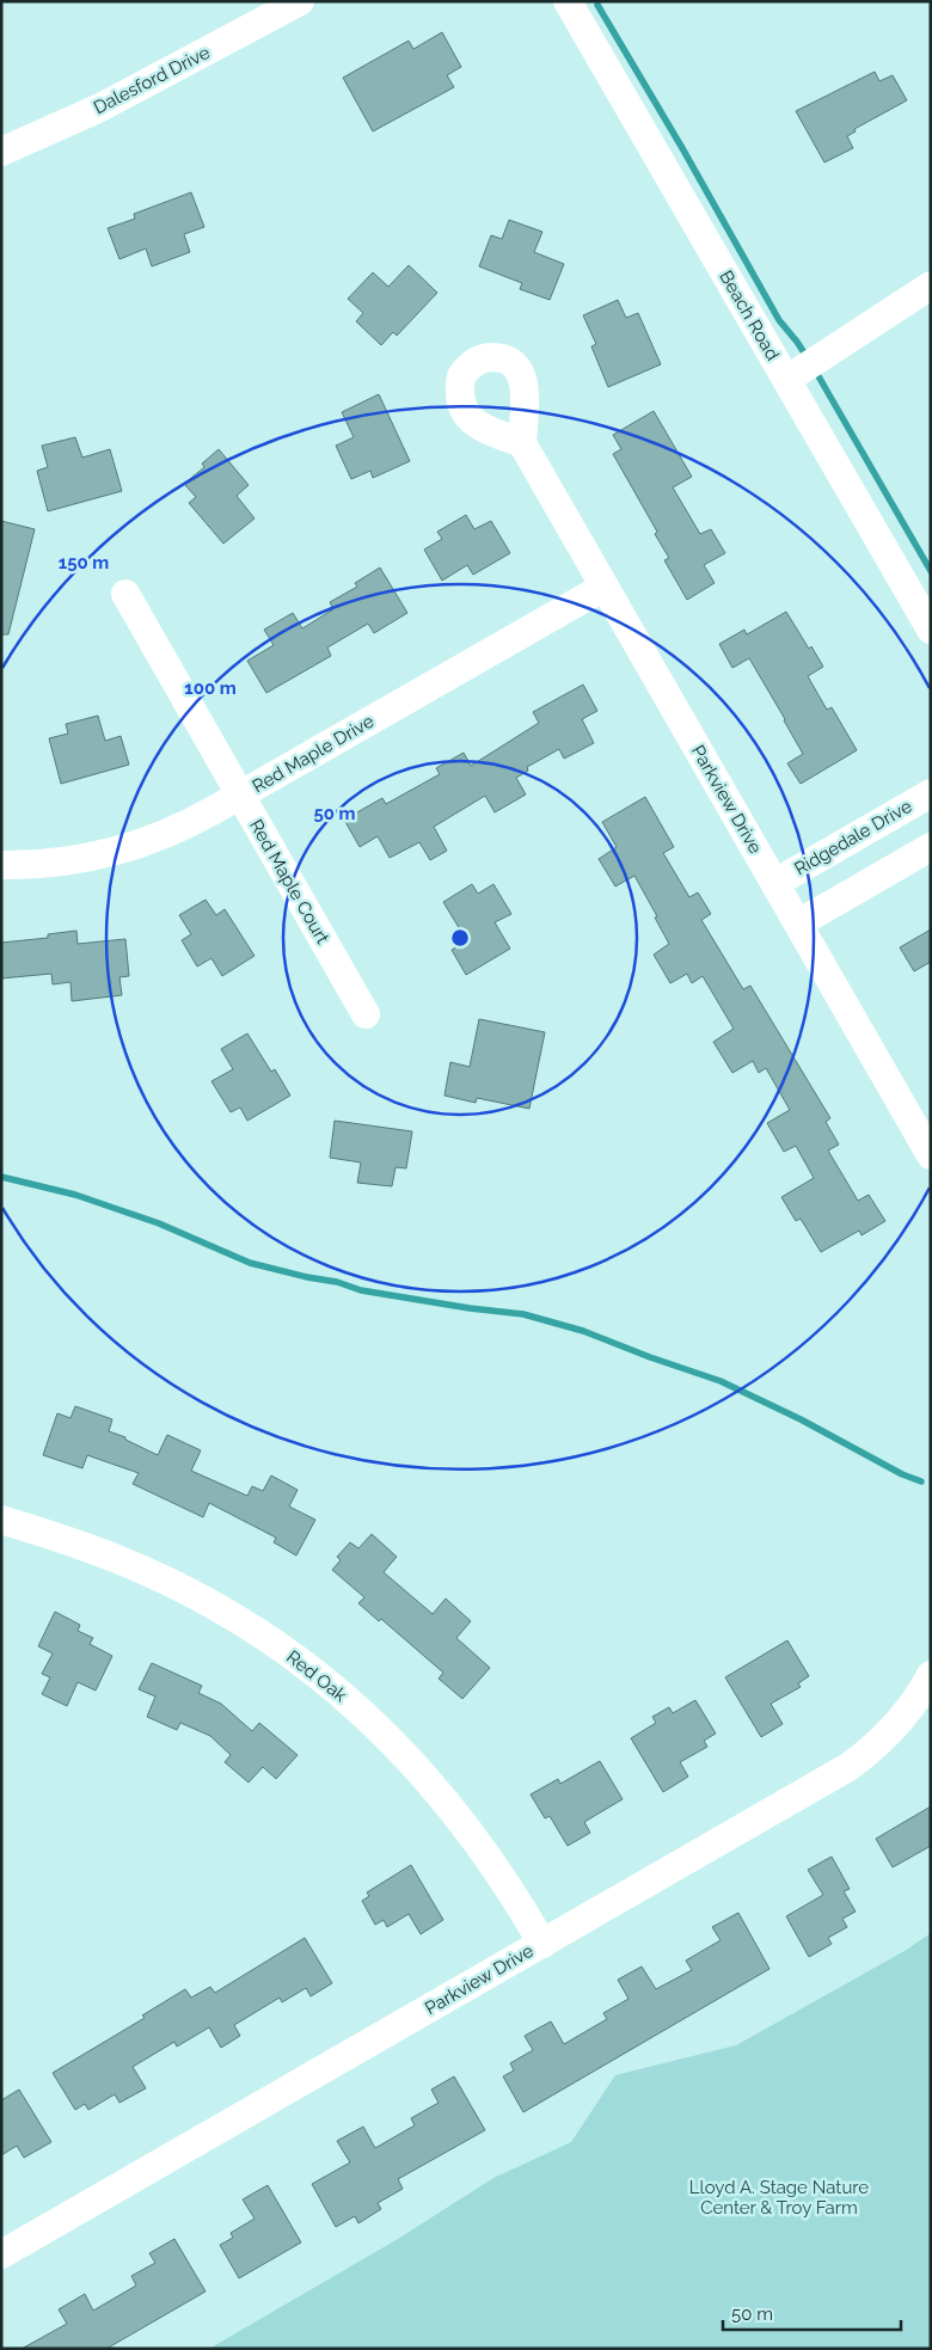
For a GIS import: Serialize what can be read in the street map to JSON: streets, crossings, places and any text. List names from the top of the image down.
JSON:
{
  "streets": {
    "street": [
      "Dalesford Drive",
      "Beach Road",
      "Red Maple Drive",
      "Parkview Drive",
      "Ridgedale Drive",
      "Red Maple Court",
      "Red Oak"
    ]
  },
  "crossings": [
    ["Red Maple Drive", "Parkview Drive"],
    ["Red Maple Drive", "Red Maple Court"],
    ["Parkview Drive", "Ridgedale Drive"],
    ["Parkview Drive", "Red Oak"]
  ],
  "parks": ["Lloyd A. Stage Nature Center & Troy Farm"],
  "scale_bar": "50 m",
  "rings": ["150 m", "100 m", "50 m"]
}
